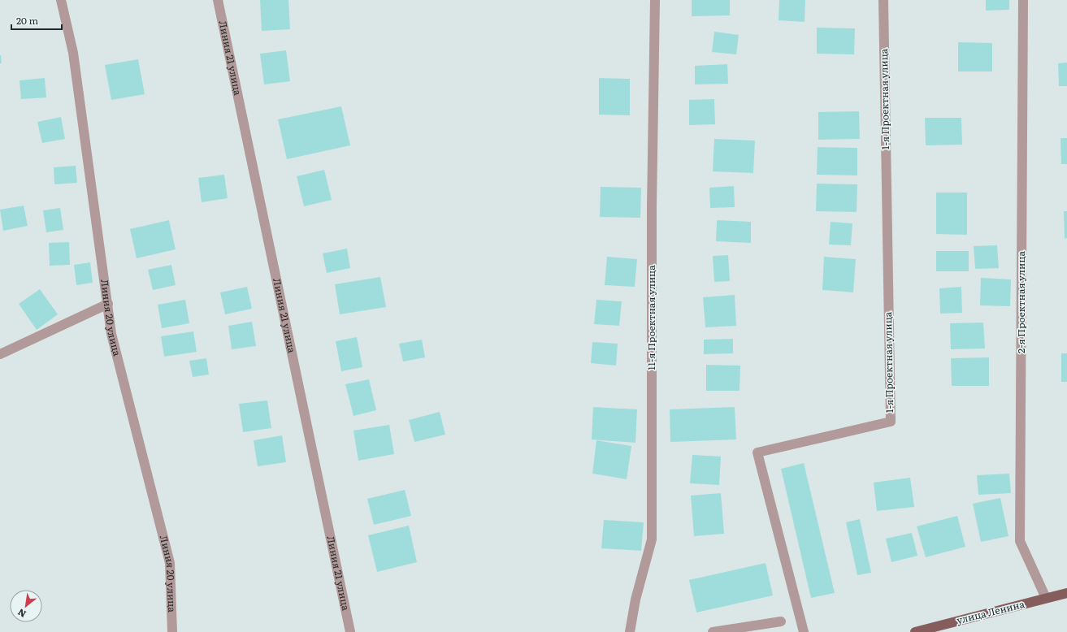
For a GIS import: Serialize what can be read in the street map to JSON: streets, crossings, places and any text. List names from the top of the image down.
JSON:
{
  "streets": {
    "main road": ["улица Ленина"],
    "street": [
      "Линия 21 улица",
      "1-я Проектная улица",
      "2-я Проектная улица",
      "Линия 20 улица",
      "11-я Проектная улица"
    ]
  },
  "crossings": [
    ["2-я Проектная улица", "улица Ленина"]
  ],
  "scale_bar": "20 m",
  "north": "bottom left"
}
